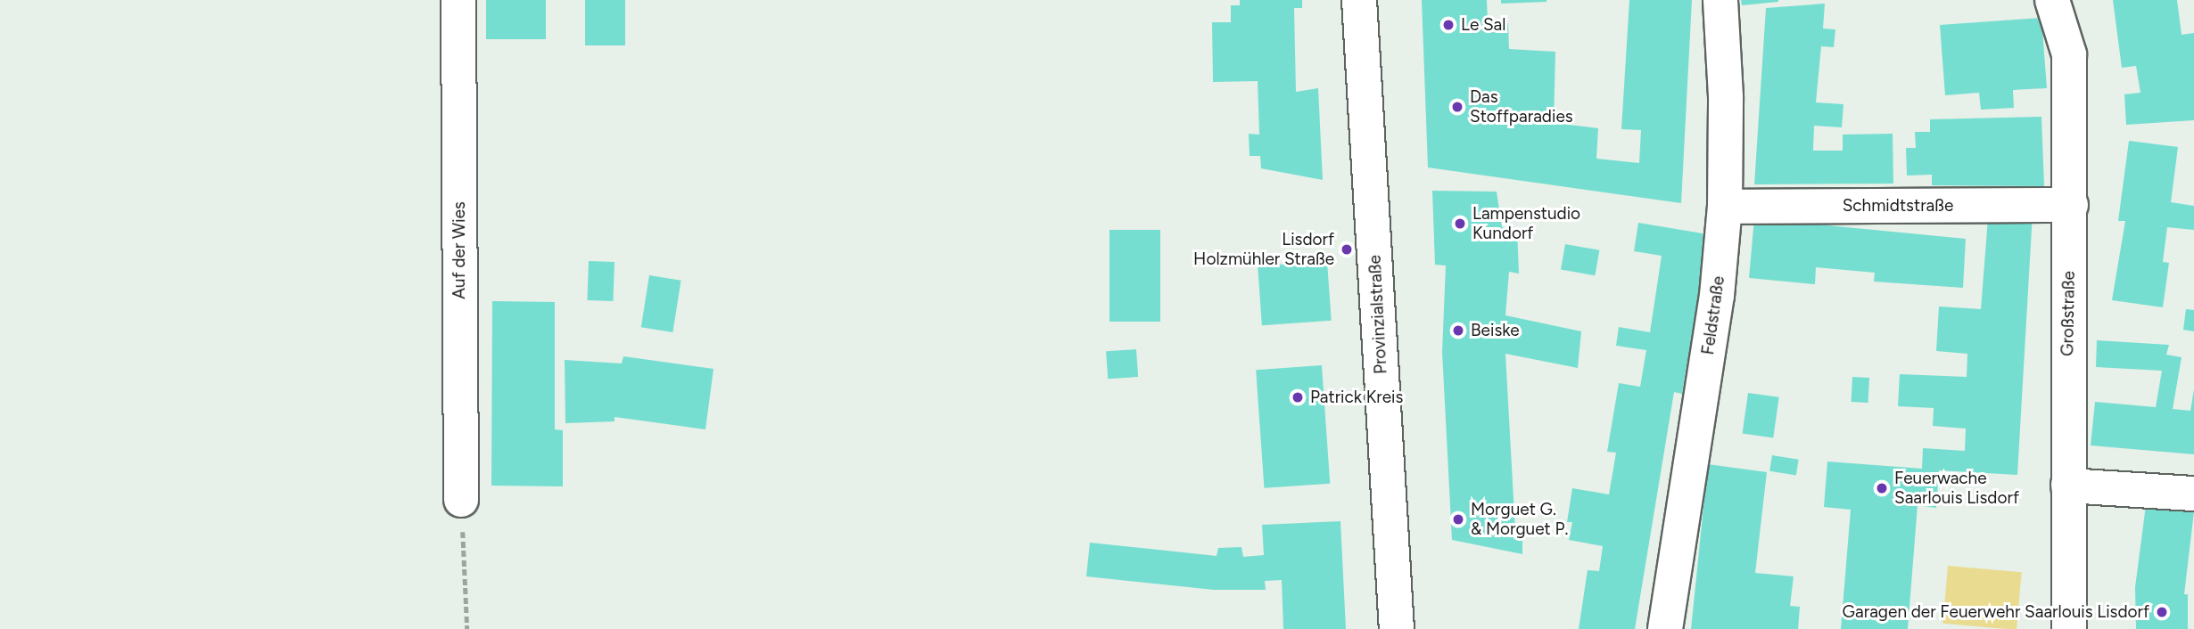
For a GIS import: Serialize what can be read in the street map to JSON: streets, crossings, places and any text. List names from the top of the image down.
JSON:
{
  "streets": {
    "street": [
      "Schmidtstraße",
      "Auf der Wies",
      "Großstraße",
      "Provinzialstraße",
      "Feldstraße"
    ]
  },
  "crossings": [
    ["Schmidtstraße", "Großstraße"],
    ["Schmidtstraße", "Feldstraße"]
  ],
  "places": [
    "Le Sal",
    "Das Stoffparadies",
    "Lampenstudio Kundorf",
    "Lisdorf Holzmühler Straße",
    "Beiske",
    "Patrick Kreis",
    "Feuerwache Saarlouis Lisdorf",
    "Morguet G. & Morguet P.",
    "Garagen der Feuerwehr Saarlouis Lisdorf"
  ]
}
